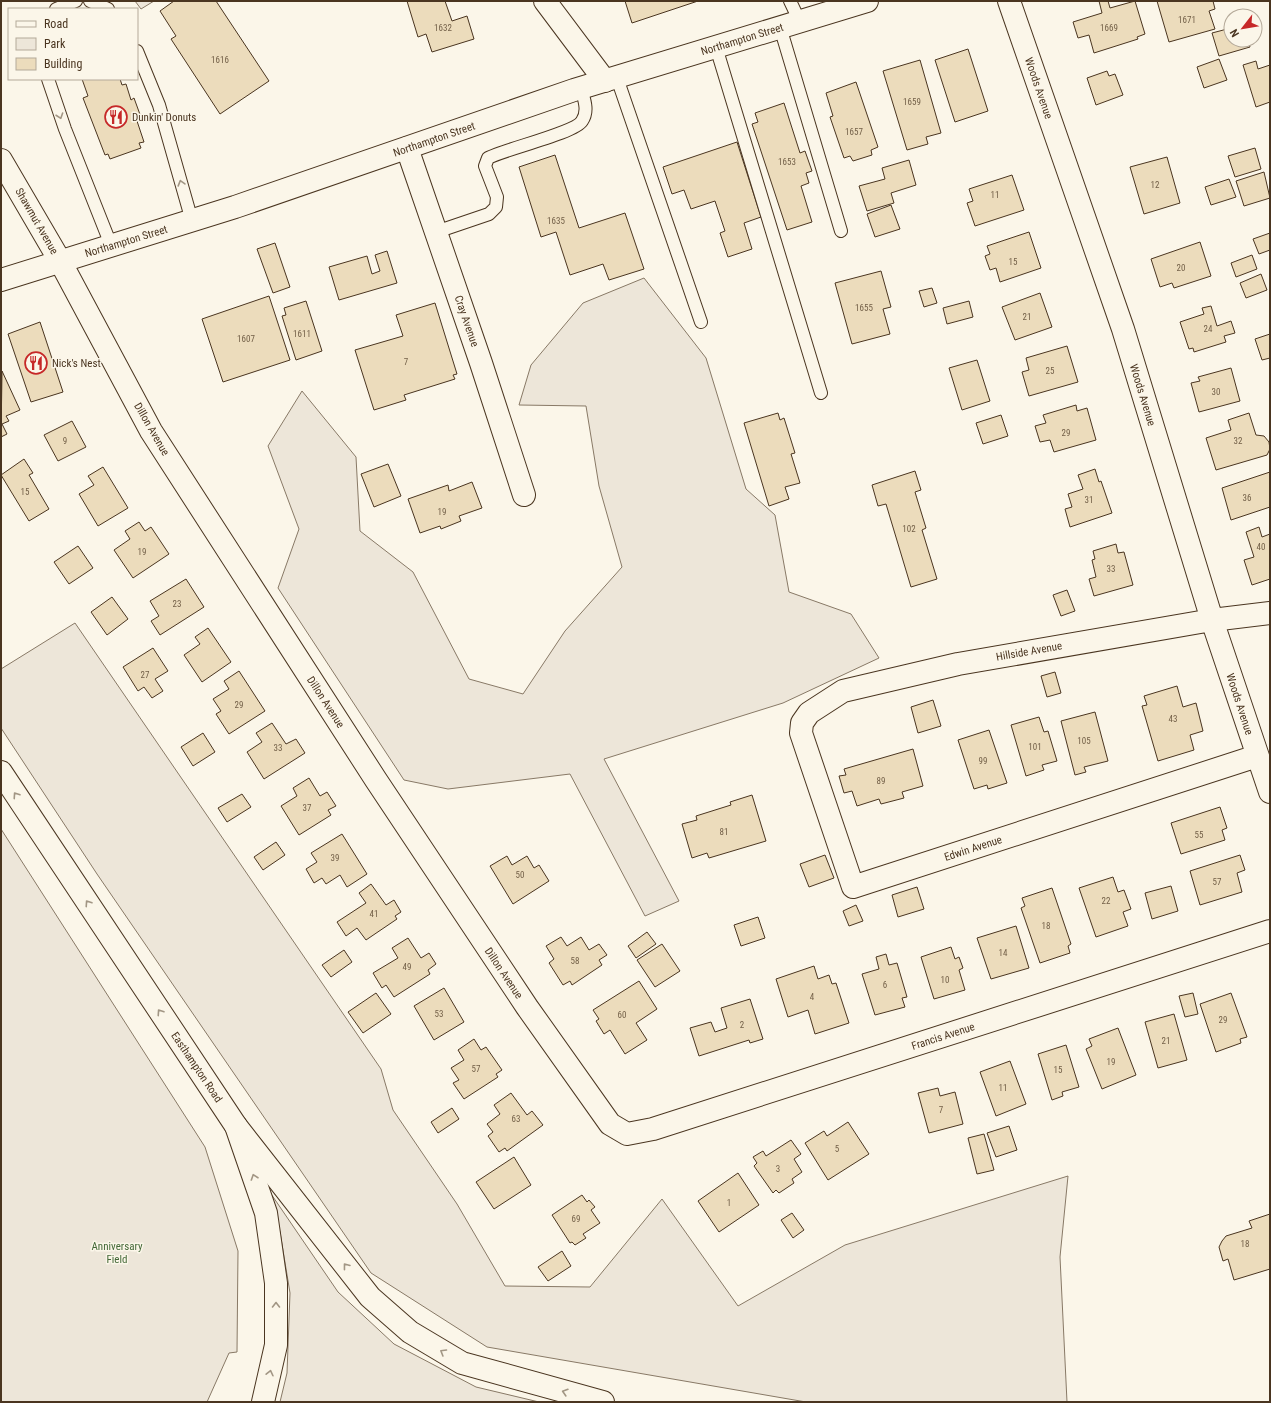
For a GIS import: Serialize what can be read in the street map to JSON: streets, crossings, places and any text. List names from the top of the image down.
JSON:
{
  "streets": {
    "main road": [
      "Northampton Street",
      "Woods Avenue",
      "Shawmut Avenue",
      "Cray Avenue",
      "Dillon Avenue",
      "Hillside Avenue",
      "Edwin Avenue",
      "Francis Avenue",
      "Easthampton Road"
    ]
  },
  "crossings": [
    ["Northampton Street", "Shawmut Avenue"],
    ["Northampton Street", "Cray Avenue"],
    ["Northampton Street", "Dillon Avenue"],
    ["Woods Avenue", "Hillside Avenue"],
    ["Woods Avenue", "Edwin Avenue"],
    ["Shawmut Avenue", "Dillon Avenue"],
    ["Dillon Avenue", "Francis Avenue"],
    ["Hillside Avenue", "Edwin Avenue"]
  ],
  "one_way": ["Easthampton Road"],
  "parks": ["Anniversary Field"],
  "places": {
    "restaurant": ["Dunkin' Donuts", "Nick's Nest"]
  },
  "house_numbers": [
    "1671",
    "1632",
    "1669",
    "1616",
    "1659",
    "1657",
    "1653",
    "12",
    "11",
    "1635",
    "15",
    "20",
    "1655",
    "21",
    "24",
    "1611",
    "1607",
    "7",
    "25",
    "30",
    "29",
    "9",
    "32",
    "15",
    "36",
    "31",
    "19",
    "102",
    "40",
    "19",
    "33",
    "23",
    "27",
    "29",
    "43",
    "105",
    "101",
    "33",
    "99",
    "89",
    "37",
    "81",
    "55",
    "39",
    "50",
    "57",
    "22",
    "41",
    "18",
    "14",
    "58",
    "49",
    "10",
    "6",
    "4",
    "53",
    "60",
    "29",
    "2",
    "21",
    "19",
    "57",
    "15",
    "11",
    "7",
    "63",
    "5",
    "3",
    "1",
    "69",
    "18"
  ],
  "legend": ["Road", "Park", "Building"],
  "north": "bottom left"
}
